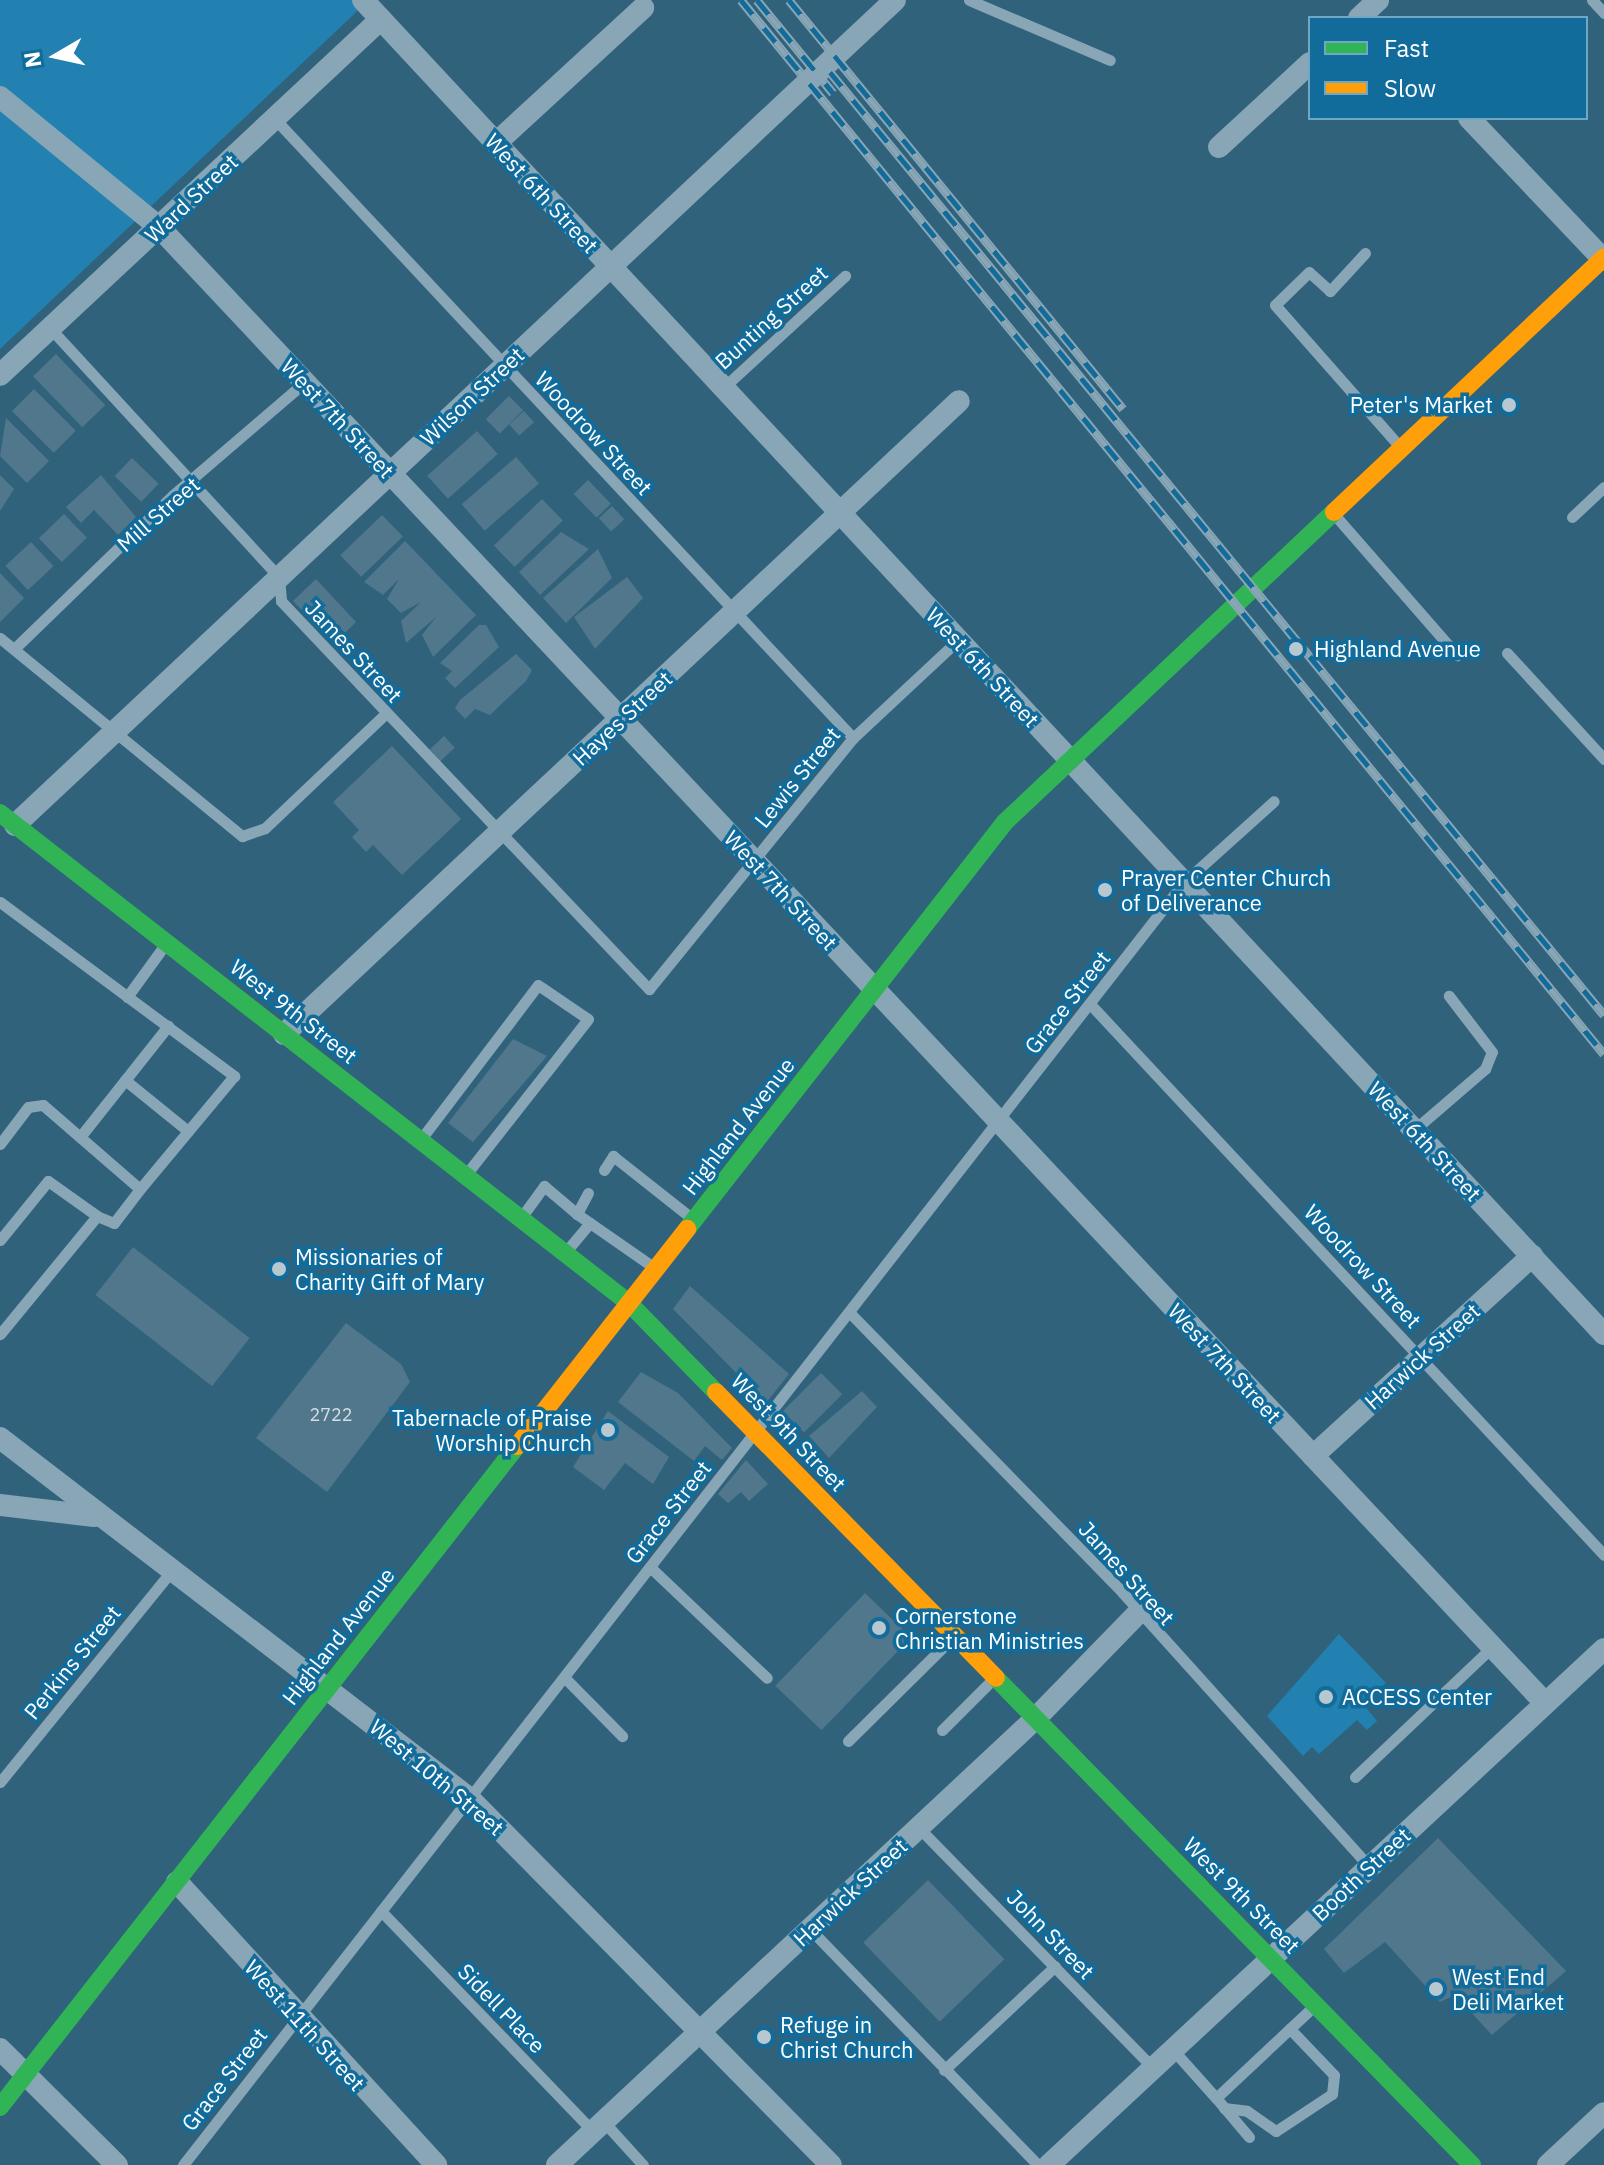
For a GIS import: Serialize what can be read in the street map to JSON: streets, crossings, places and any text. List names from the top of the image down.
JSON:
{
  "streets": {
    "main road": ["West 9th Street", "Highland Avenue"],
    "street": [
      "West 6th Street",
      "Ward Street",
      "Wilson Street",
      "West 7th Street",
      "Hayes Street",
      "Harwick Street",
      "West 10th Street",
      "Booth Street",
      "West 11th Street"
    ],
    "lane": [
      "Bunting Street",
      "Woodrow Street",
      "Mill Street",
      "James Street",
      "Lewis Street",
      "Grace Street",
      "Perkins Street",
      "John Street",
      "Sidell Place"
    ]
  },
  "crossings": [
    ["West 6th Street", "Ward Street"],
    ["West 6th Street", "Bunting Street"],
    ["West 6th Street", "Wilson Street"],
    ["West 6th Street", "Hayes Street"],
    ["West 6th Street", "Lewis Street"],
    ["West 6th Street", "Grace Street"],
    ["West 6th Street", "Highland Avenue"],
    ["West 6th Street", "Harwick Street"],
    ["Ward Street", "West 7th Street"],
    ["Ward Street", "Woodrow Street"],
    ["Ward Street", "James Street"],
    ["Wilson Street", "West 7th Street"],
    ["Wilson Street", "Woodrow Street"],
    ["Wilson Street", "James Street"],
    ["Wilson Street", "West 9th Street"],
    ["West 7th Street", "Mill Street"],
    ["West 7th Street", "Hayes Street"],
    ["West 7th Street", "Lewis Street"],
    ["West 7th Street", "Grace Street"],
    ["West 7th Street", "Highland Avenue"],
    ["West 7th Street", "Harwick Street"],
    ["West 7th Street", "Booth Street"],
    ["Woodrow Street", "Hayes Street"],
    ["Woodrow Street", "Lewis Street"],
    ["Woodrow Street", "Grace Street"],
    ["Woodrow Street", "Harwick Street"],
    ["Mill Street", "James Street"],
    ["James Street", "Hayes Street"],
    ["James Street", "Lewis Street"],
    ["James Street", "Grace Street"],
    ["James Street", "Harwick Street"],
    ["James Street", "Booth Street"],
    ["Hayes Street", "West 9th Street"],
    ["Grace Street", "West 9th Street"],
    ["Grace Street", "West 10th Street"],
    ["Grace Street", "Sidell Place"],
    ["Grace Street", "West 11th Street"],
    ["West 9th Street", "Highland Avenue"],
    ["West 9th Street", "Harwick Street"],
    ["West 9th Street", "Booth Street"],
    ["Highland Avenue", "West 10th Street"],
    ["Highland Avenue", "West 11th Street"],
    ["Harwick Street", "West 10th Street"],
    ["Harwick Street", "John Street"],
    ["Harwick Street", "Sidell Place"],
    ["Perkins Street", "West 10th Street"],
    ["Booth Street", "John Street"]
  ],
  "places": [
    "Peter's Market",
    "Highland Avenue",
    "Prayer Center Church of Deliverance",
    "Missionaries of Charity Gift of Mary",
    "Tabernacle of Praise Worship Church",
    "Cornerstone Christian Ministries",
    "ACCESS Center",
    "West End Deli Market",
    "Refuge in Christ Church"
  ],
  "house_numbers": ["2722"],
  "legend": ["Fast", "Slow"],
  "north": "left"
}
